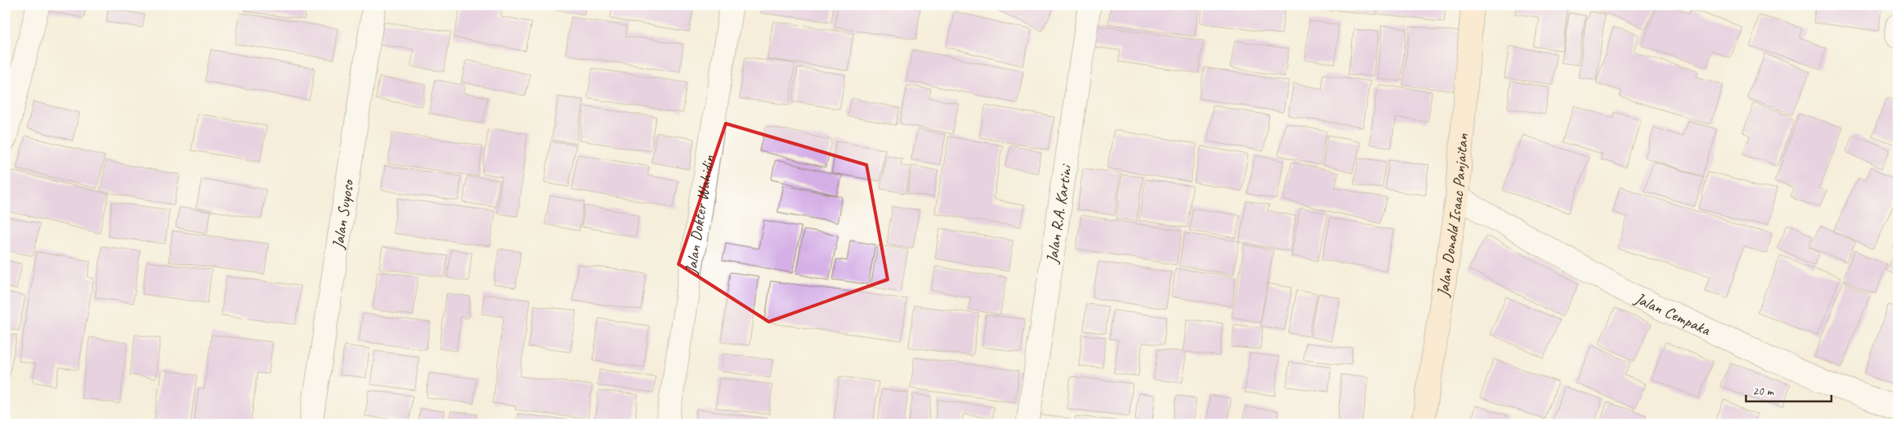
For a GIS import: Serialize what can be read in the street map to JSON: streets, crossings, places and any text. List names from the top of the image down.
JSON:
{
  "streets": {
    "main road": ["Jalan Donald Isaac Panjaitan"],
    "street": [
      "Jalan Suyoso",
      "Jalan Dokter Wahidin",
      "Jalan R.A. Kartini",
      "Jalan Cempaka"
    ]
  },
  "crossings": [
    ["Jalan Donald Isaac Panjaitan", "Jalan Cempaka"]
  ],
  "scale_bar": "20 m"
}
